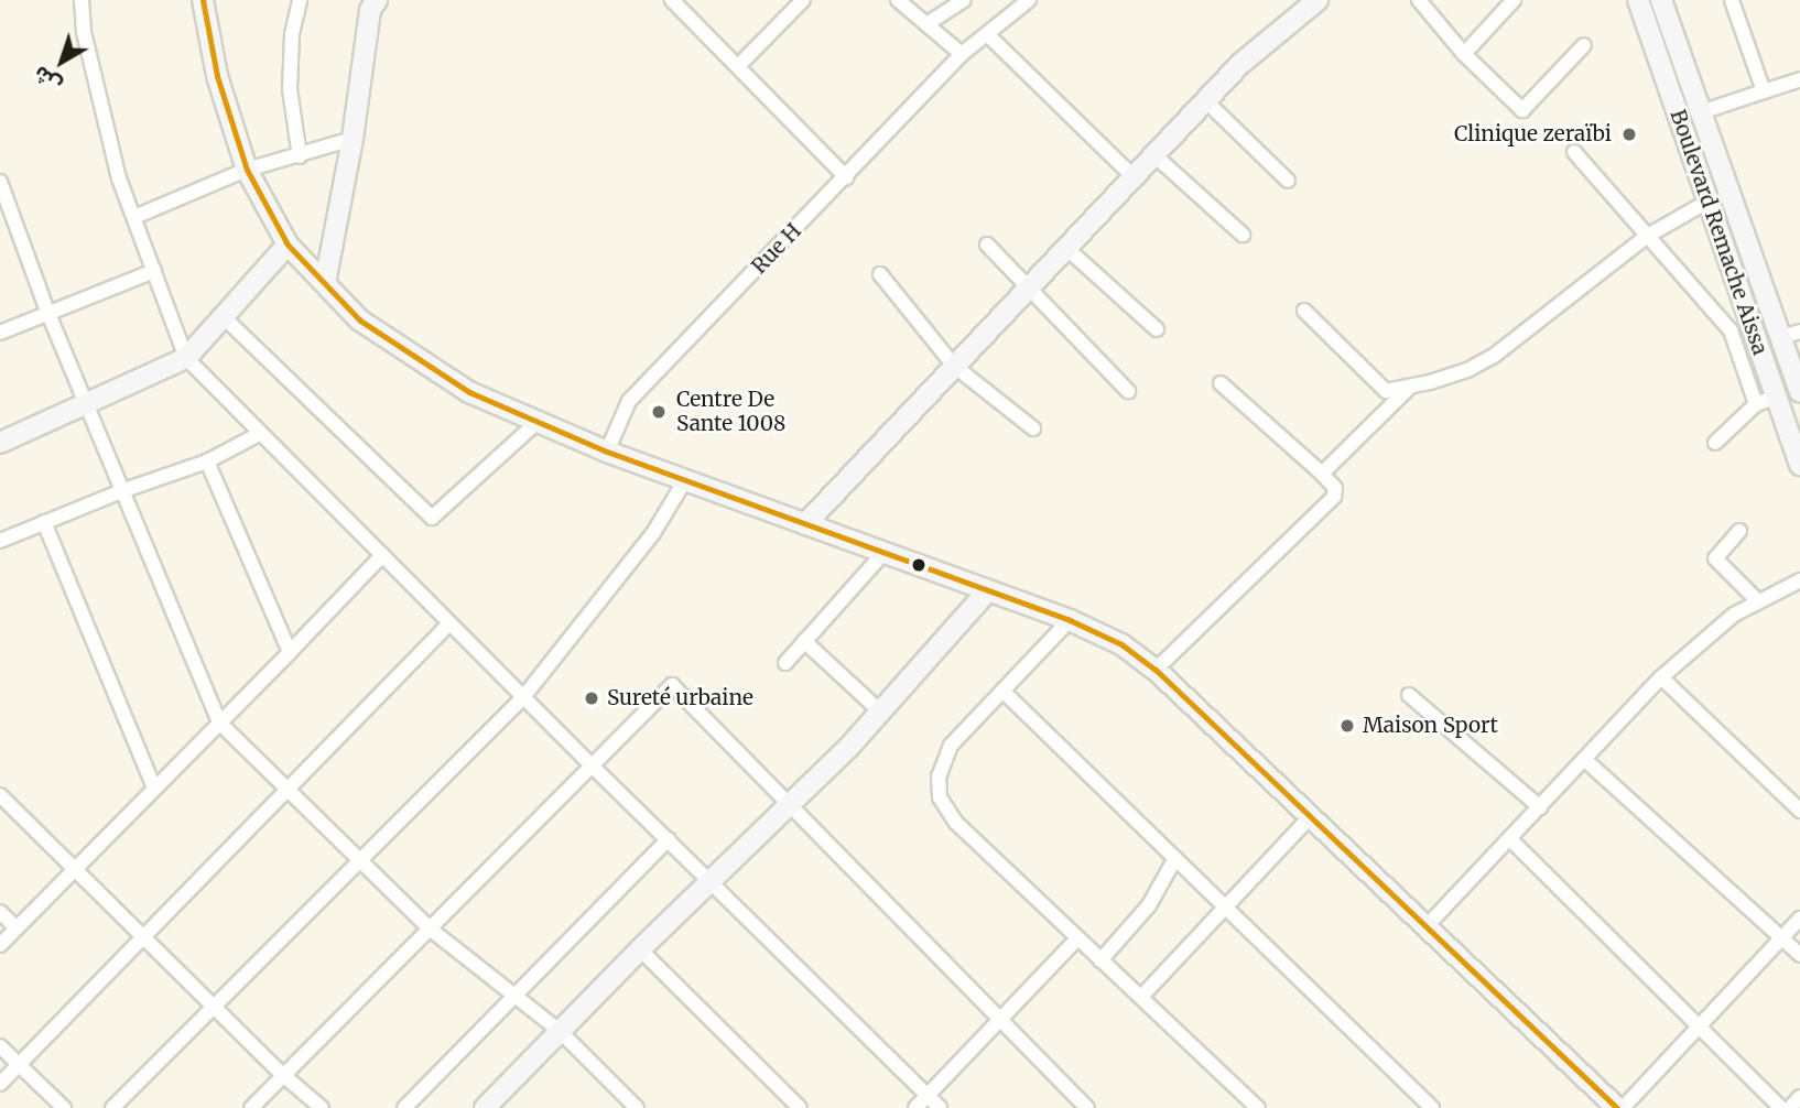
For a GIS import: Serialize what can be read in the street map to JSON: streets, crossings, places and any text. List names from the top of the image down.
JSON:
{
  "streets": {
    "main road": ["Boulevard Remache Aissa"],
    "street": ["Rue H"]
  },
  "places": [
    "Clinique zeraïbi",
    "Centre De Sante 1008",
    "Sureté urbaine",
    "Maison Sport"
  ],
  "north": "bottom left"
}
